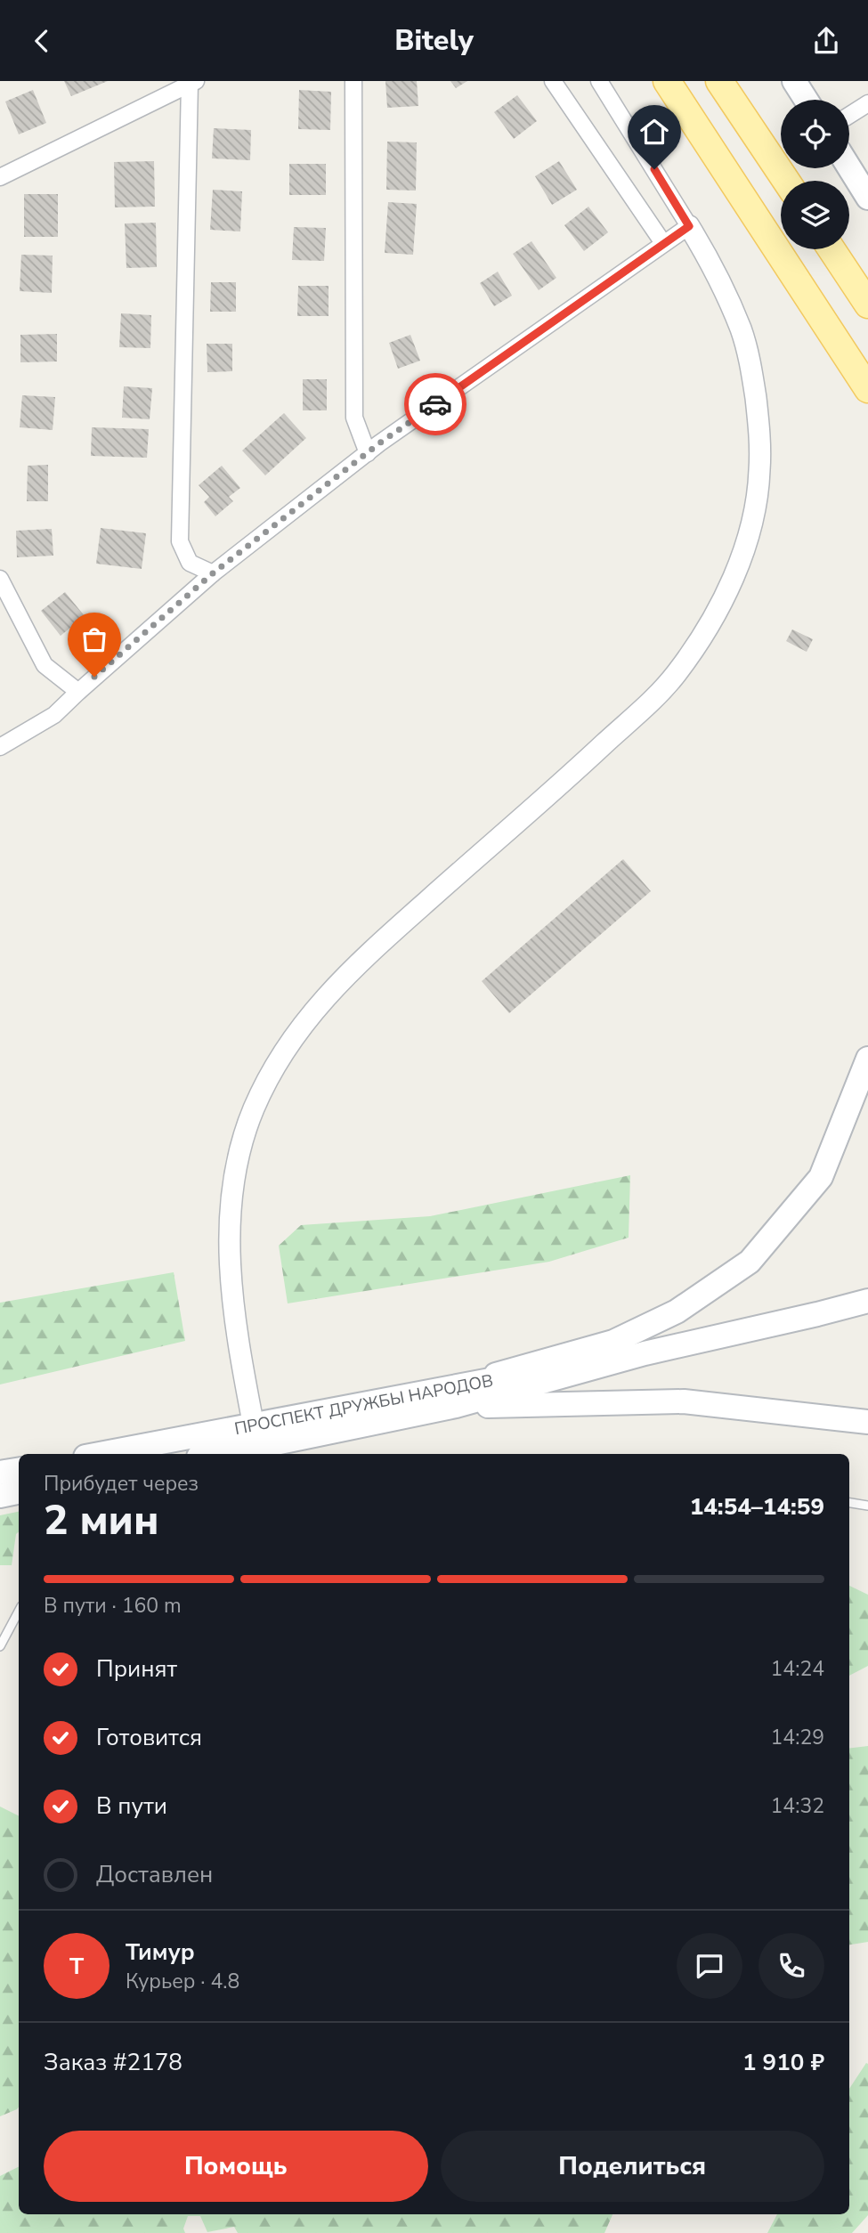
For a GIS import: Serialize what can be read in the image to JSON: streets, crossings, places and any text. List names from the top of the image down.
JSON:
{
  "streets": {
    "main road": ["ПРОСПЕКТ ДРУЖБЫ НАРОДОВ"]
  },
  "page": {
    "header": "Bitely",
    "heading": ["2 мин", "Прибудет через", "14:54–14:59"],
    "panel": [
      "Тимур",
      "Курьер · 4.8",
      "Заказ #2178",
      "1 910 ₽"
    ],
    "bar": "В пути · 160 m",
    "list": [
      ["Принят", "14:24"],
      ["Готовится", "14:29"],
      ["В пути", "14:32"],
      "Доставлен"
    ],
    "round": "Т",
    "buttons": ["Помощь", "Поделиться"]
  }
}
